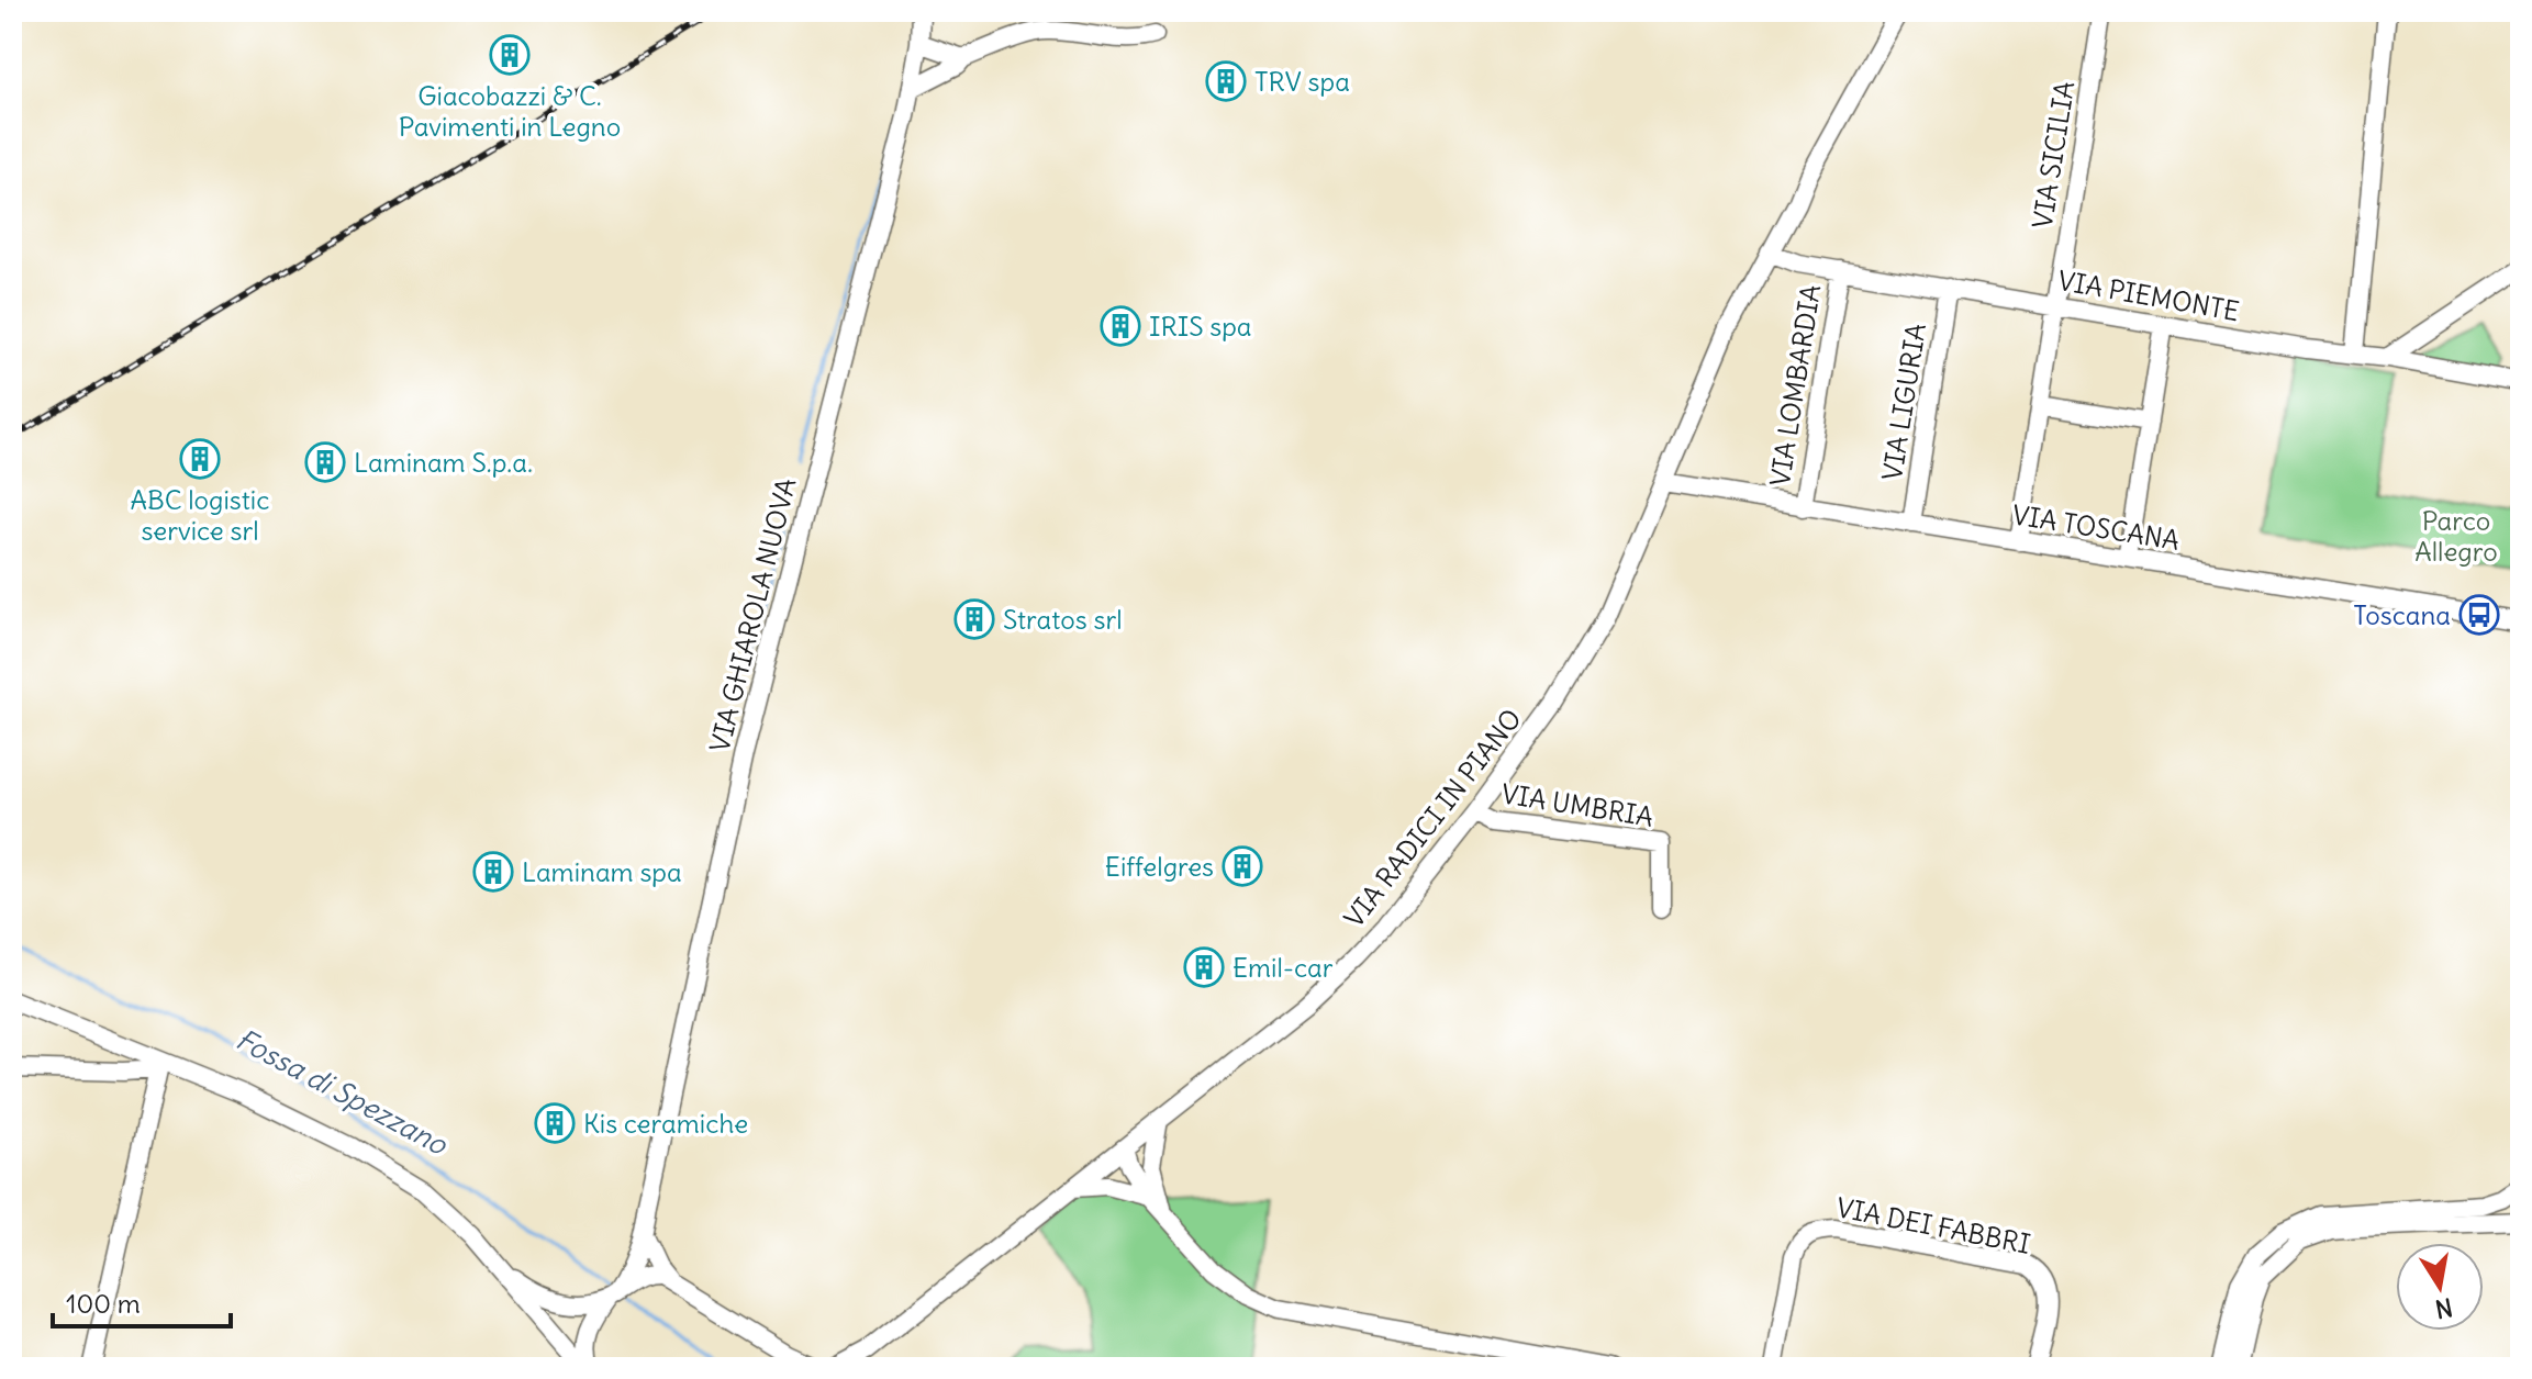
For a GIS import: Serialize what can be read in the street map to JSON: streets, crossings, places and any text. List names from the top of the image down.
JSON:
{
  "streets": {
    "street": [
      "VIA SICILIA",
      "VIA PIEMONTE",
      "VIA LOMBARDIA",
      "VIA LIGURIA",
      "VIA TOSCANA",
      "VIA GHIAROLA NUOVA",
      "VIA UMBRIA",
      "VIA RADICI IN PIANO",
      "VIA DEI FABBRI"
    ]
  },
  "crossings": [
    ["VIA SICILIA", "VIA PIEMONTE"],
    ["VIA SICILIA", "VIA TOSCANA"],
    ["VIA PIEMONTE", "VIA LOMBARDIA"],
    ["VIA PIEMONTE", "VIA LIGURIA"],
    ["VIA LOMBARDIA", "VIA TOSCANA"],
    ["VIA LIGURIA", "VIA TOSCANA"],
    ["VIA TOSCANA", "VIA RADICI IN PIANO"],
    ["VIA UMBRIA", "VIA RADICI IN PIANO"]
  ],
  "water": ["Fossa di Spezzano"],
  "parks": ["Parco Allegro"],
  "places": {
    "building": [
      "Giacobazzi & C. Pavimenti in Legno",
      "TRV spa",
      "IRIS spa",
      "ABC logistic service srl",
      "Laminam S.p.a.",
      "Stratos srl",
      "Eiffelgres",
      "Laminam spa",
      "Emil-car",
      "Kis ceramiche"
    ],
    "bus stop": ["Toscana"]
  },
  "scale_bar": "100 m",
  "north": "bottom"
}
